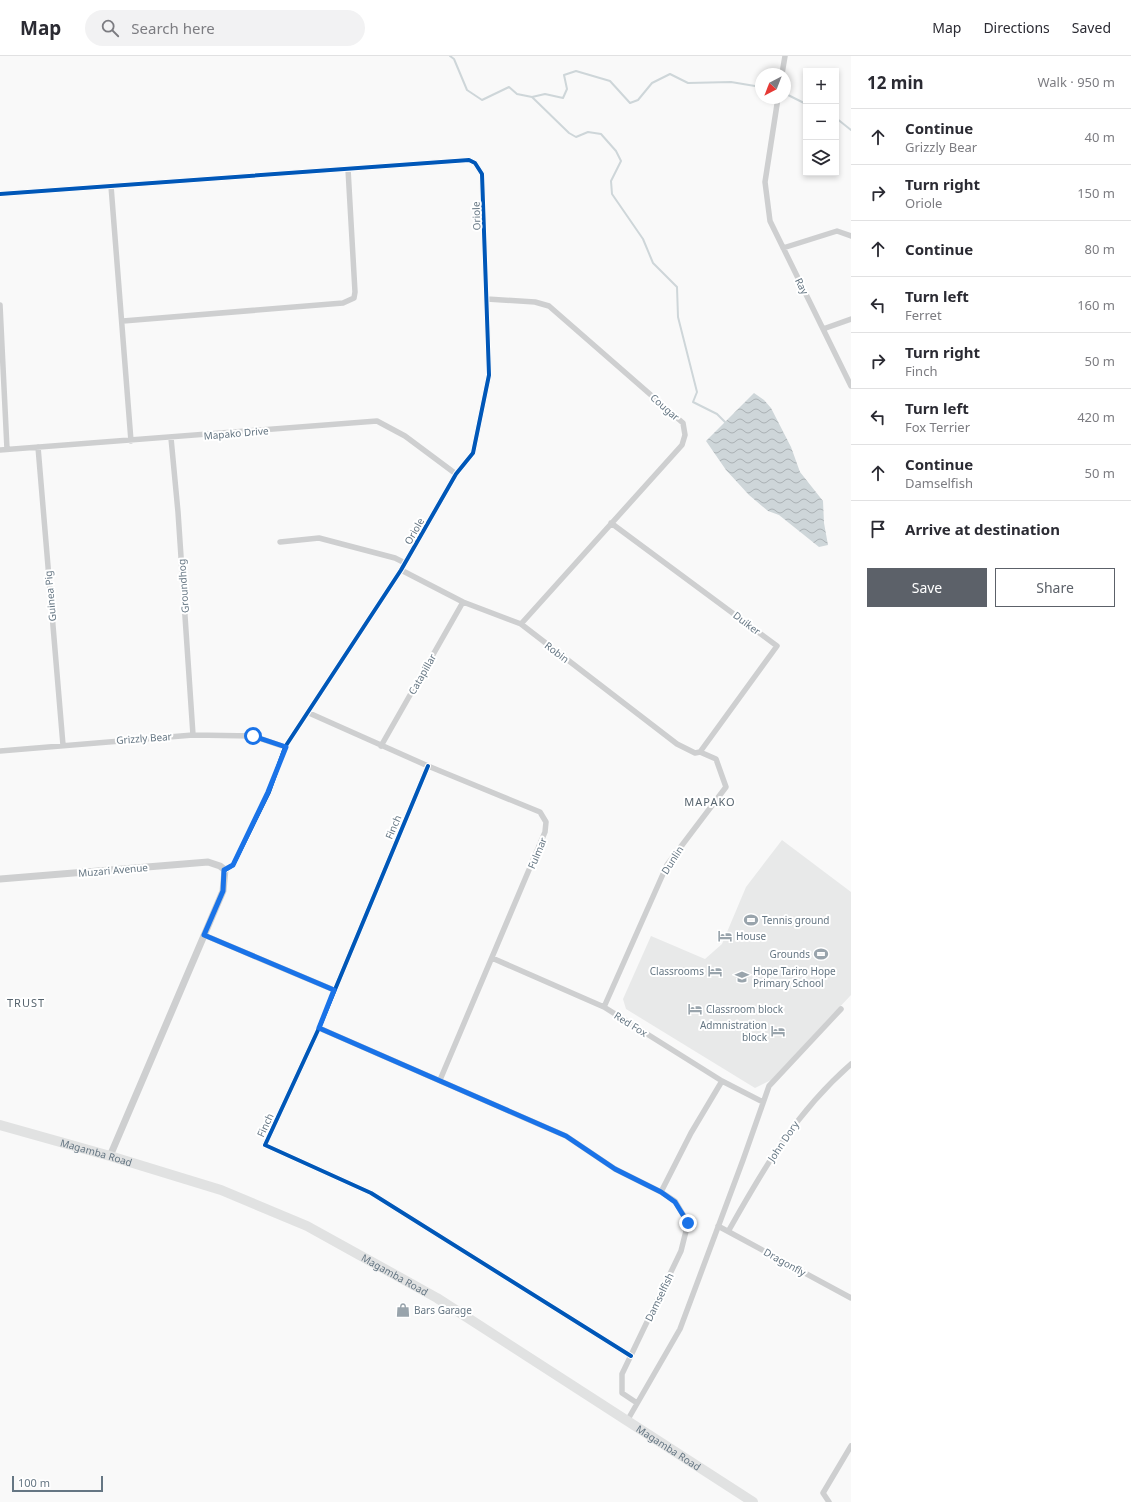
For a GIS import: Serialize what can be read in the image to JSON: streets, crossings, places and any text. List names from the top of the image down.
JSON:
{
  "streets": {
    "highway": ["Magamba Road"],
    "street": [
      "Oriole",
      "Ray",
      "Cougar",
      "Mapako Drive",
      "Groundhog",
      "Guinea Pig",
      "Duiker",
      "Robin",
      "Catapillar",
      "Grizzly Bear",
      "Finch",
      "Fulmar",
      "Dunlin",
      "Muzari Avenue",
      "Red Fox",
      "John Dory",
      "Dragonfly",
      "Damselfish"
    ]
  },
  "crossings": [
    ["Oriole", "Cougar"],
    ["Oriole", "Mapako Drive"],
    ["Oriole", "Robin"],
    ["Oriole", "Grizzly Bear"],
    ["Oriole", "Fulmar"],
    ["Oriole", "Muzari Avenue"],
    ["Cougar", "Duiker"],
    ["Cougar", "Robin"],
    ["Mapako Drive", "Groundhog"],
    ["Mapako Drive", "Guinea Pig"],
    ["Groundhog", "Grizzly Bear"],
    ["Guinea Pig", "Grizzly Bear"],
    ["Duiker", "Robin"],
    ["Duiker", "Dunlin"],
    ["Robin", "Catapillar"],
    ["Robin", "Dunlin"],
    ["Catapillar", "Fulmar"],
    ["Finch", "Fulmar"],
    ["Finch", "Damselfish"],
    ["Fulmar", "Red Fox"],
    ["Fulmar", "Damselfish"],
    ["Dunlin", "Red Fox"],
    ["John Dory", "Dragonfly"]
  ],
  "districts": ["MAPAKO", "TRUST"],
  "places": {
    "sports": ["Tennis ground", "Grounds"],
    "hotel": [
      "House",
      "Classrooms",
      "Classroom block",
      "Admnistration block"
    ],
    "school or university": ["Hope Tariro Hope Primary School"],
    "shop": ["Bars Garage"]
  },
  "scale_bar": "100 m",
  "north": "bottom left",
  "page": {
    "header": "Map",
    "search": "Search here",
    "nav": ["Map", "Directions", "Saved"],
    "heading": ["12 min", "Walk · 950 m"],
    "map_buttons": ["+", "−"],
    "list": [
      ["Continue", "Grizzly Bear", "40 m"],
      ["Turn right", "Oriole", "150 m"],
      ["Continue", "80 m"],
      ["Turn left", "Ferret", "160 m"],
      ["Turn right", "Finch", "50 m"],
      ["Turn left", "Fox Terrier", "420 m"],
      ["Continue", "Damselfish", "50 m"],
      "Arrive at destination"
    ],
    "buttons": ["Save", "Share"],
    "scale": "100 m"
  }
}
